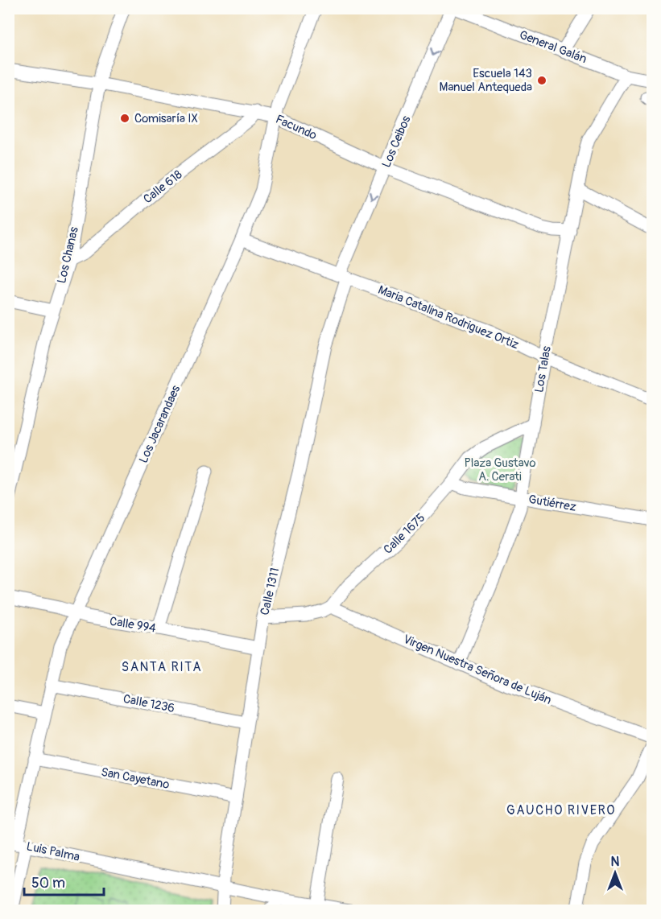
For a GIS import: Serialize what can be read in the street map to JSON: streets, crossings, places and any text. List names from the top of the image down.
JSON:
{
  "streets": {
    "street": [
      "General Galán",
      "Facundo",
      "Los Ceibos",
      "Calle 618",
      "Los Chanas",
      "Maria Catalina Rodriguez Ortiz",
      "Los Talas",
      "Los Jacarandaes",
      "Gutiérrez",
      "Calle 1675",
      "Calle 1311",
      "Calle 994",
      "Virgen Nuestra Señora de Luján",
      "Calle 1236",
      "San Cayetano",
      "Luis Palma"
    ]
  },
  "crossings": [
    ["General Galán", "Los Ceibos"],
    ["General Galán", "Los Talas"],
    ["Facundo", "Los Ceibos"],
    ["Facundo", "Calle 618"],
    ["Facundo", "Los Chanas"],
    ["Facundo", "Los Talas"],
    ["Facundo", "Los Jacarandaes"],
    ["Los Ceibos", "Maria Catalina Rodriguez Ortiz"],
    ["Los Ceibos", "Calle 1311"],
    ["Calle 618", "Los Chanas"],
    ["Maria Catalina Rodriguez Ortiz", "Los Talas"],
    ["Maria Catalina Rodriguez Ortiz", "Los Jacarandaes"],
    ["Maria Catalina Rodriguez Ortiz", "Calle 1311"],
    ["Los Talas", "Gutiérrez"],
    ["Los Talas", "Calle 1675"],
    ["Los Talas", "Virgen Nuestra Señora de Luján"],
    ["Los Jacarandaes", "Calle 994"],
    ["Los Jacarandaes", "Calle 1236"],
    ["Los Jacarandaes", "San Cayetano"],
    ["Los Jacarandaes", "Luis Palma"],
    ["Gutiérrez", "Calle 1675"],
    ["Calle 1675", "Virgen Nuestra Señora de Luján"],
    ["Calle 1311", "Calle 994"],
    ["Calle 1311", "Calle 1236"],
    ["Calle 1311", "San Cayetano"],
    ["Calle 1311", "Luis Palma"]
  ],
  "one_way": ["Los Ceibos"],
  "districts": ["SANTA RITA", "GAUCHO RIVERO"],
  "parks": ["Plaza Gustavo A. Cerati"],
  "places": ["Escuela 143 Manuel Antequeda", "Comisaría IX"],
  "scale_bar": "50 m",
  "north": "top"
}
